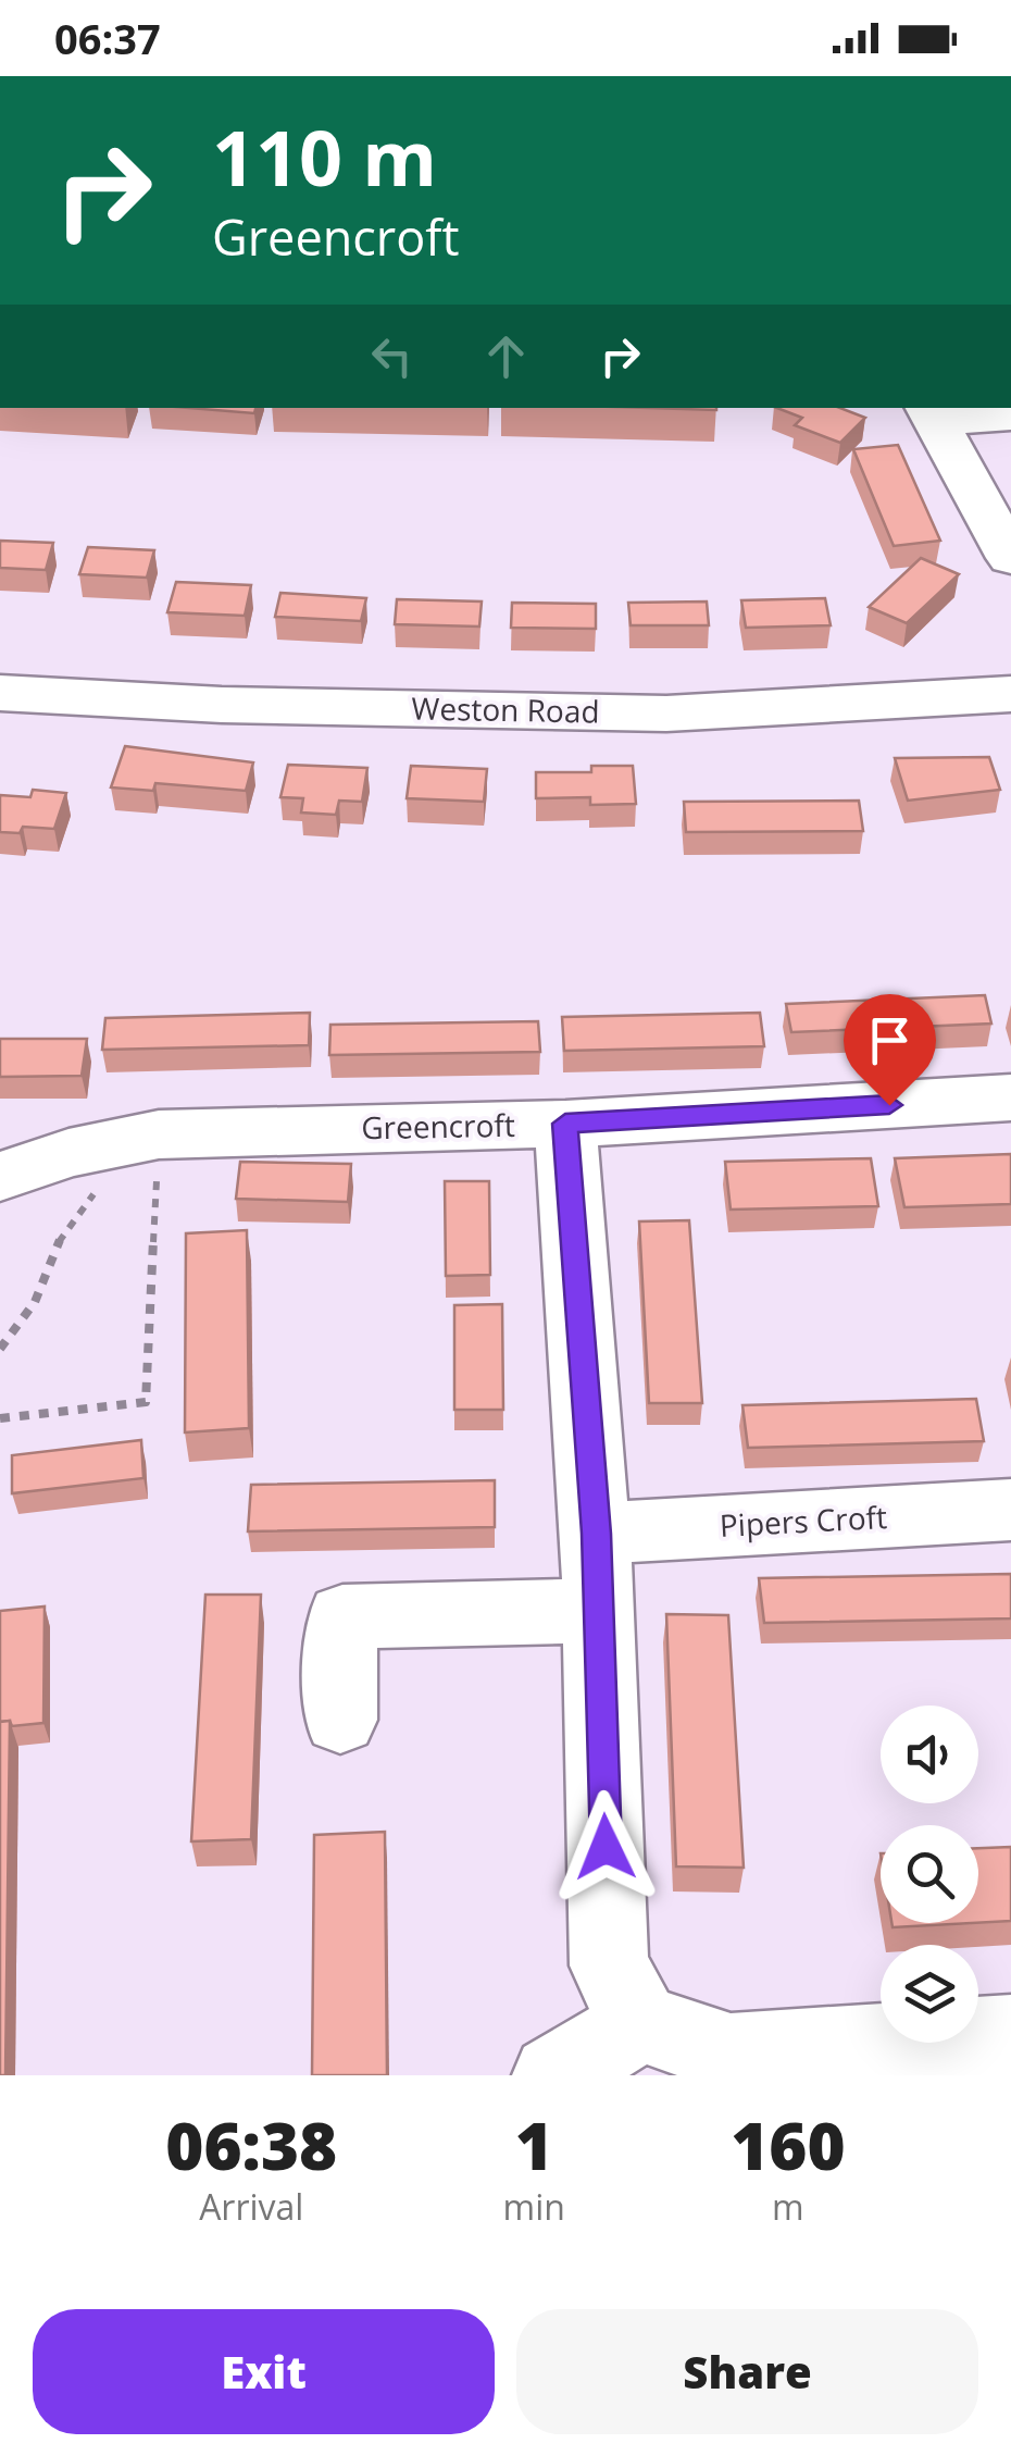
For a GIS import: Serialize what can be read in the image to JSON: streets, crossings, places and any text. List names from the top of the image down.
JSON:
{
  "streets": {
    "street": ["Weston Road", "Greencroft", "Pipers Croft"]
  },
  "page": {
    "status": "06:37",
    "turn": ["110 m", "Greencroft"],
    "eta": [
      "06:38",
      "Arrival",
      "1",
      "min",
      "160",
      "m"
    ],
    "buttons": ["Exit", "Share"]
  }
}
